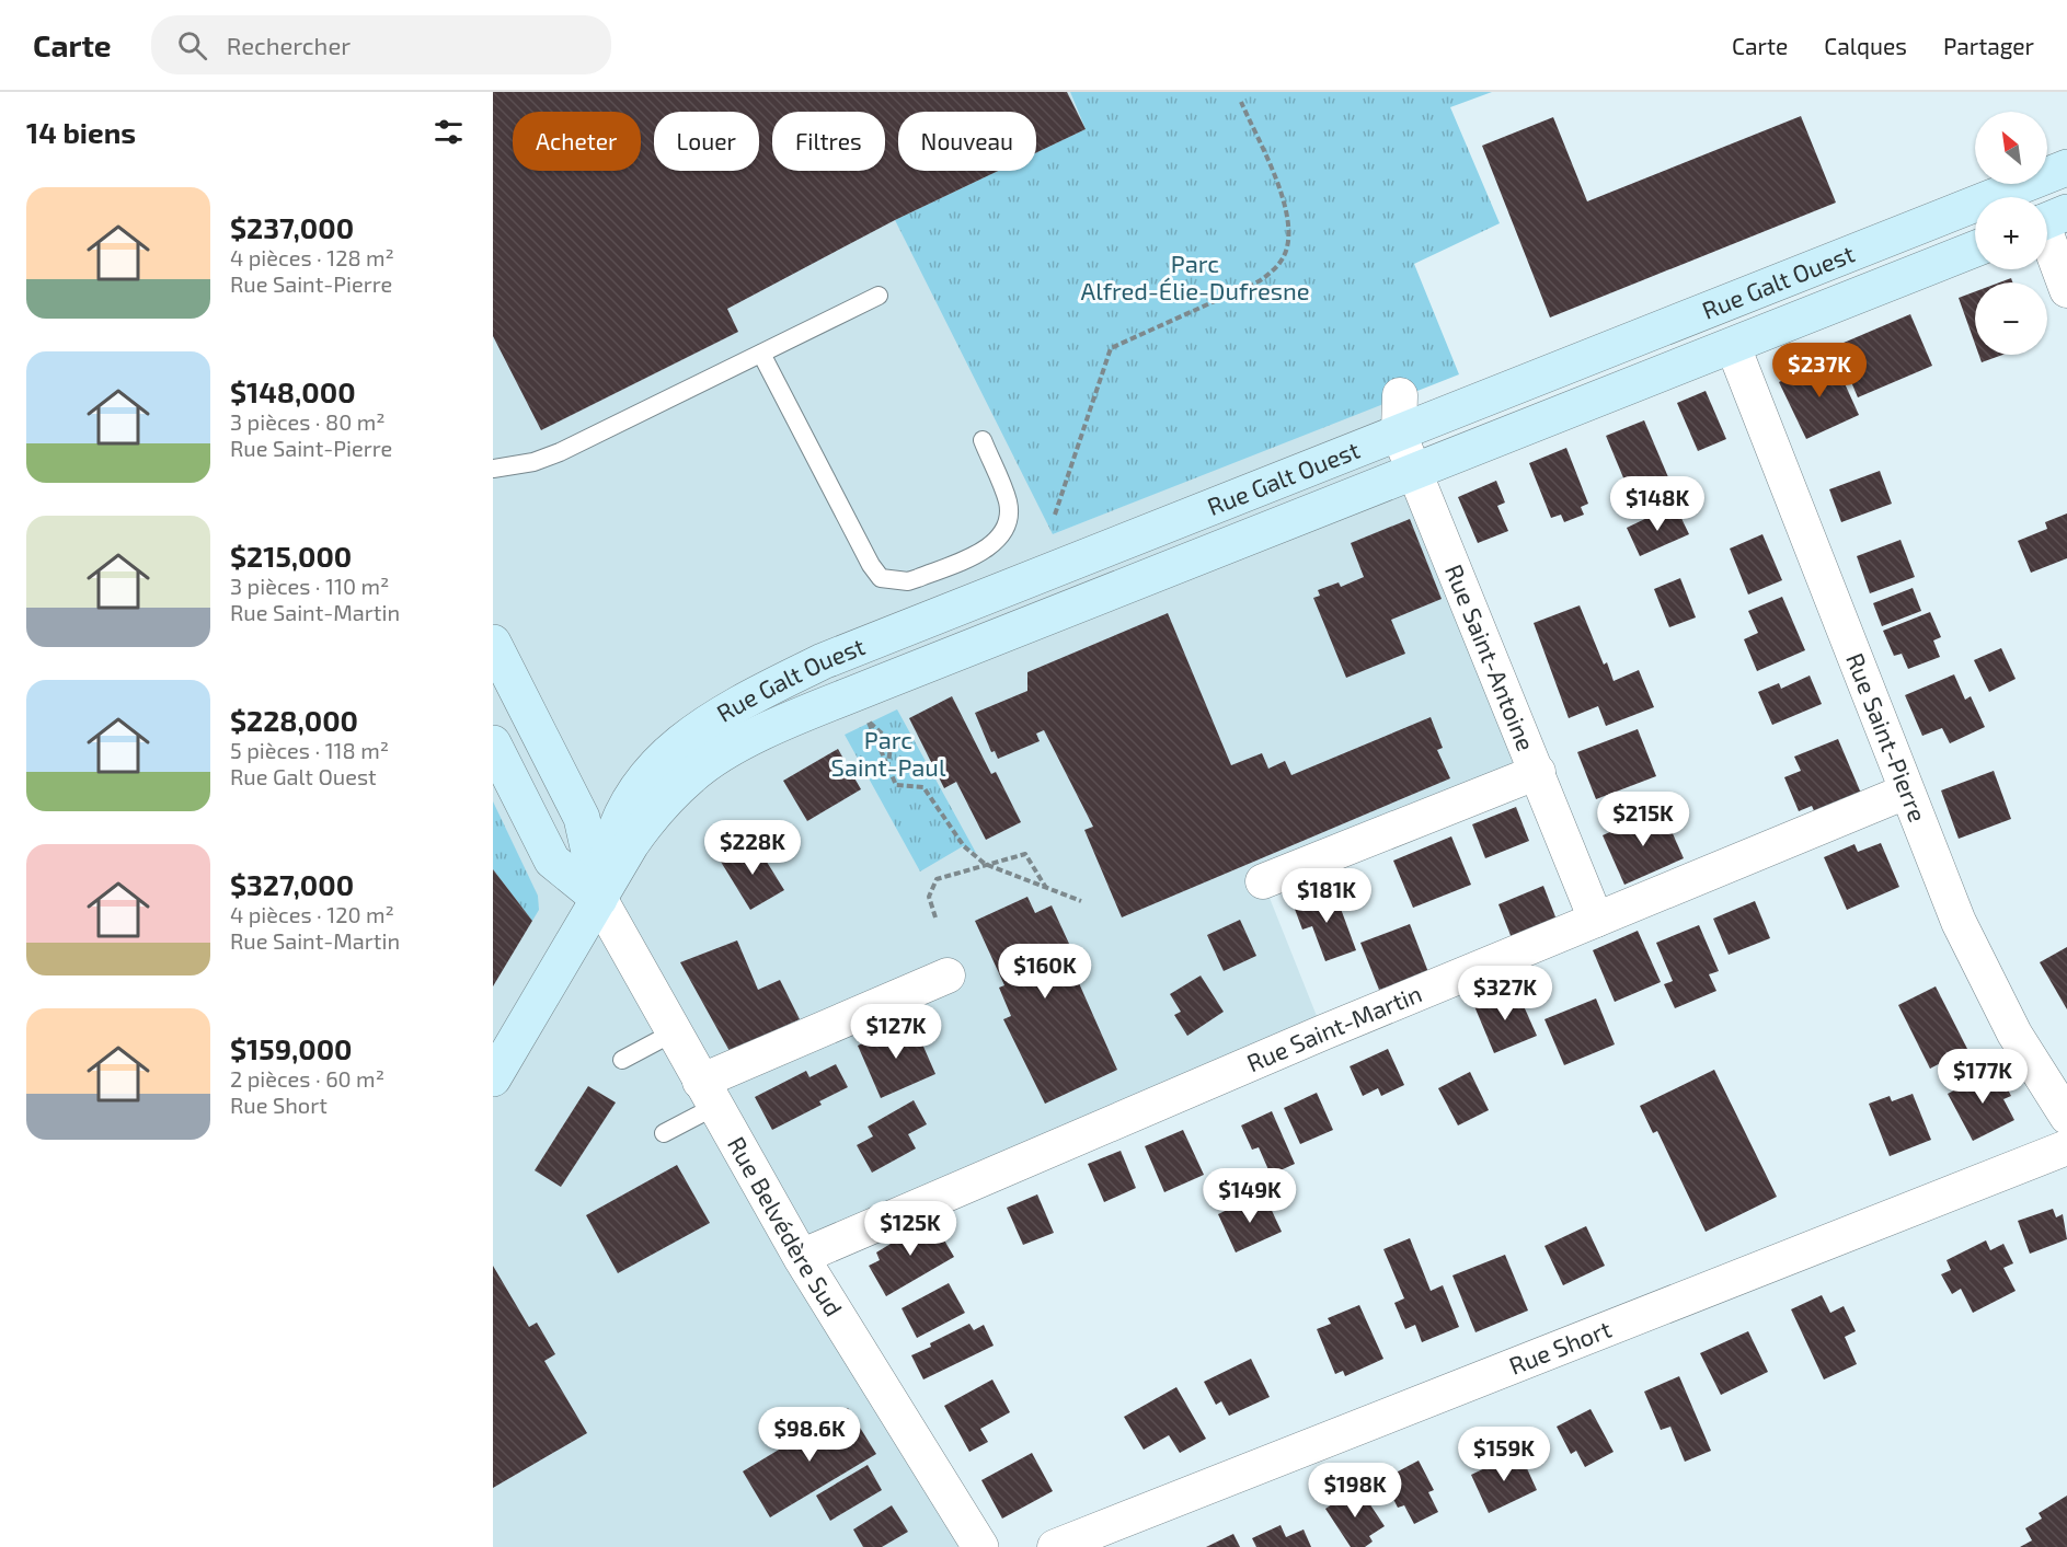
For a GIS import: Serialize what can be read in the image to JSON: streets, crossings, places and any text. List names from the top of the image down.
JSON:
{
  "streets": {
    "main road": ["Rue Galt Ouest", "Rue Belvédère Sud"],
    "street": [
      "Rue Saint-Antoine",
      "Rue Saint-Pierre",
      "Rue Saint-Martin",
      "Rue Short"
    ]
  },
  "crossings": [
    ["Rue Galt Ouest", "Rue Saint-Antoine"],
    ["Rue Galt Ouest", "Rue Saint-Pierre"],
    ["Rue Galt Ouest", "Rue Belvédère Sud"],
    ["Rue Saint-Antoine", "Rue Saint-Martin"],
    ["Rue Saint-Pierre", "Rue Saint-Martin"],
    ["Rue Saint-Martin", "Rue Belvédère Sud"]
  ],
  "parks": ["Parc Alfred-Élie-Dufresne", "Parc Saint-Paul"],
  "north": "top left",
  "page": {
    "header": "Carte",
    "search": "Rechercher",
    "nav": ["Carte", "Calques", "Partager"],
    "heading": "14 biens",
    "map_buttons": ["+", "−"],
    "chip": [
      "Acheter",
      "Louer",
      "Filtres",
      "Nouveau"
    ],
    "list": [
      {
        "name": "$237,000",
        "note": "4 pièces · 128 m² · Rue Saint-Pierre"
      },
      {
        "name": "$148,000",
        "note": "3 pièces · 80 m² · Rue Saint-Pierre"
      },
      {
        "name": "$215,000",
        "note": "3 pièces · 110 m² · Rue Saint-Martin"
      },
      {
        "name": "$228,000",
        "note": "5 pièces · 118 m² · Rue Galt Ouest"
      },
      {
        "name": "$327,000",
        "note": "4 pièces · 120 m² · Rue Saint-Martin"
      },
      {
        "name": "$159,000",
        "note": "2 pièces · 60 m² · Rue Short"
      }
    ],
    "price": [
      "$237K",
      "$148K",
      "$215K",
      "$228K",
      "$181K",
      "$160K",
      "$327K",
      "$127K",
      "$177K",
      "$149K",
      "$125K",
      "$98.6K",
      "$159K",
      "$198K"
    ]
  }
}
